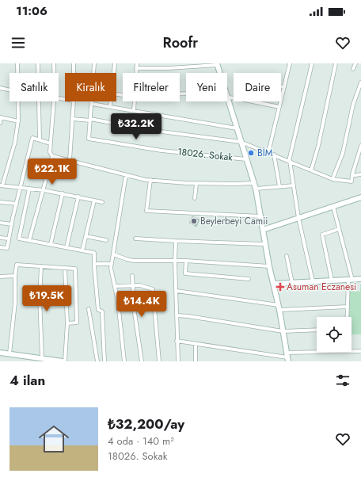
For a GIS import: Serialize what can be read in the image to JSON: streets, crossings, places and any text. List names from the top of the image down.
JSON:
{
  "streets": {
    "street": ["18026. Sokak"]
  },
  "places": {
    "other": ["BİM", "Beylerbeyi Camii"],
    "health": ["Asuman Eczanesi"]
  },
  "page": {
    "status": "11:06",
    "header": "Roofr",
    "chip": [
      "Satılık",
      "Kiralık",
      "Filtreler",
      "Yeni",
      "Daire"
    ],
    "price": [
      "₺32.2K",
      "₺22.1K",
      "₺19.5K",
      "₺14.4K"
    ],
    "heading": "4 ilan",
    "list": [
      {
        "name": "₺32,200/ay",
        "note": "4 oda · 140 m² · 18026. Sokak"
      }
    ]
  }
}
